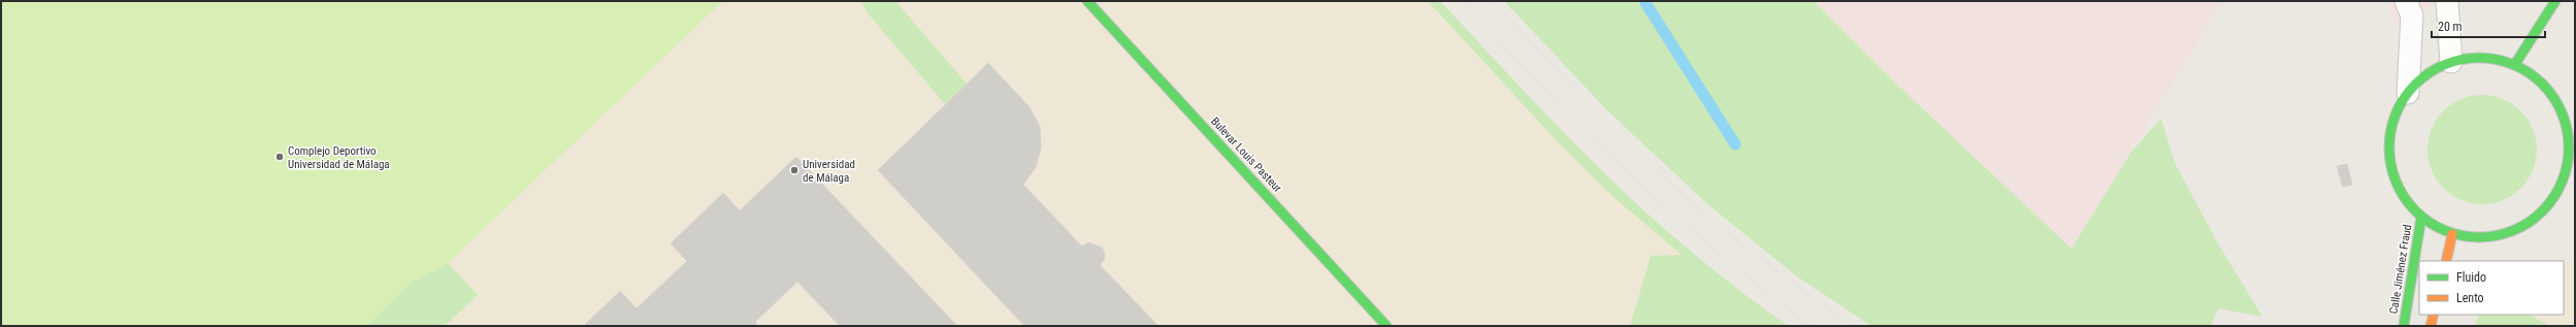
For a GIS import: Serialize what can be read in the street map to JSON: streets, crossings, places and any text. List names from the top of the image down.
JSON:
{
  "streets": {
    "main road": ["Bulevar Louis Pasteur", "Calle Jiménez Fraud"]
  },
  "places": ["Complejo Deportivo Universidad de Málaga", "Universidad de Málaga"],
  "legend": ["Fluido", "Lento"],
  "scale_bar": "20 m"
}
